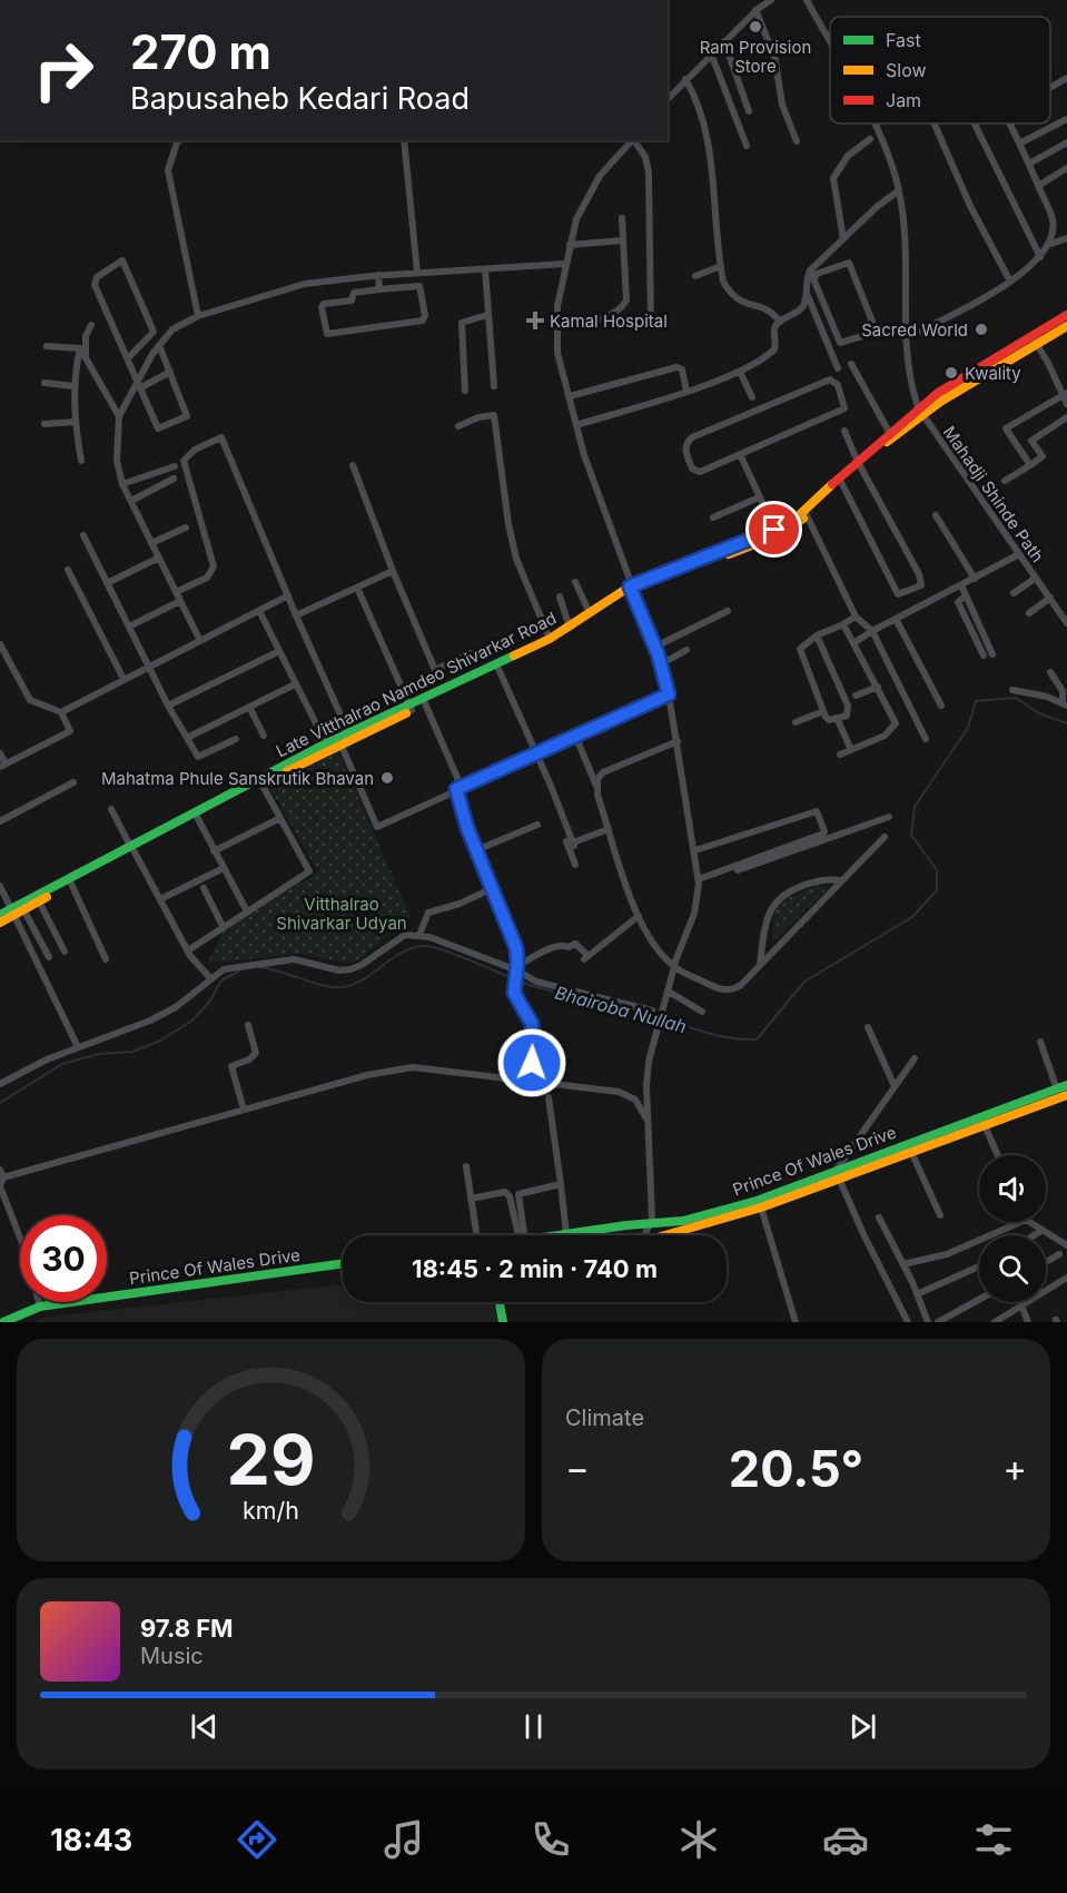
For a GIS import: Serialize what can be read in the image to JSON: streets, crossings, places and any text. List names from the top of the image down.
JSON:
{
  "streets": {
    "main road": ["Late Vitthalrao Namdeo Shivarkar Road", "Prince Of Wales Drive"],
    "street": ["Mahadji Shinde Path"]
  },
  "crossings": [
    ["Mahadji Shinde Path", "Late Vitthalrao Namdeo Shivarkar Road"]
  ],
  "water": ["Bhairoba Nullah"],
  "parks": ["Vitthalrao Shivarkar Udyan"],
  "places": {
    "other": [
      "Ram Provision Store",
      "Sacred World",
      "Kwality",
      "Mahatma Phule Sanskrutik Bhavan"
    ],
    "health": ["Kamal Hospital"]
  },
  "legend": ["Fast", "Slow", "Jam"],
  "page": {
    "turn": ["270 m", "Bapusaheb Kedari Road"],
    "limit": "30",
    "trip": "18:45 · 2 min · 740 m",
    "tile": "Climate",
    "heat": ["−", "20.5°", "+"],
    "song": ["97.8 FM", "Music"],
    "tabs": "18:43",
    "gauge": ["29", "km/h"]
  }
}
